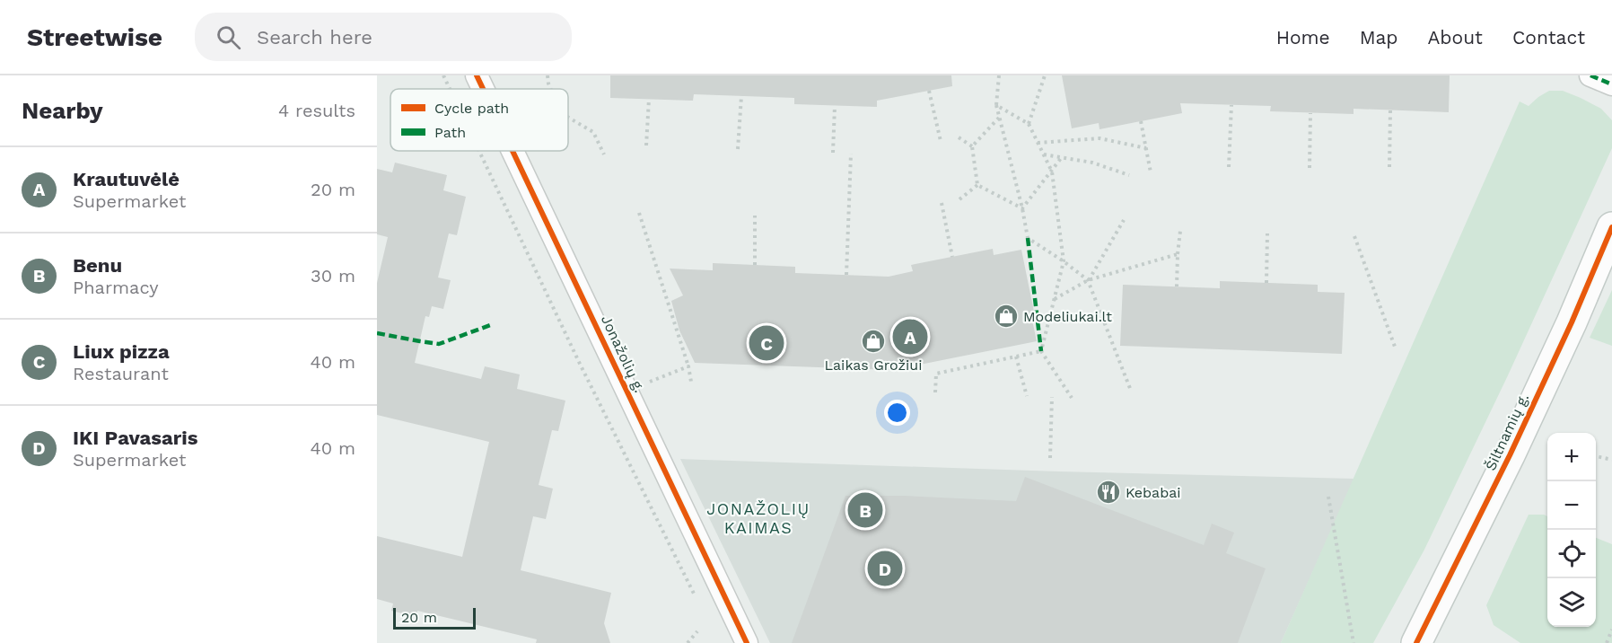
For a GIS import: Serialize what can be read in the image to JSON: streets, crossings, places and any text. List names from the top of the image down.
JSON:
{
  "streets": {
    "street": ["Jonažolių g.", "Šiltnamių g."]
  },
  "districts": ["JONAŽOLIŲ KAIMAS"],
  "places": {
    "shop": ["Modeliukai.lt", "Laikas Grožiui"],
    "restaurant": ["Kebabai"]
  },
  "legend": ["Cycle path", "Path"],
  "scale_bar": "20 m",
  "page": {
    "header": "Streetwise",
    "search": "Search here",
    "nav": [
      "Home",
      "Map",
      "About",
      "Contact"
    ],
    "heading": ["Nearby", "4 results"],
    "list": [
      {
        "mark": "A",
        "name": "Krautuvėlė",
        "note": "Supermarket",
        "value": "20 m"
      },
      {
        "mark": "B",
        "name": "Benu",
        "note": "Pharmacy",
        "value": "30 m"
      },
      {
        "mark": "C",
        "name": "Liux pizza",
        "note": "Restaurant",
        "value": "40 m"
      },
      {
        "mark": "D",
        "name": "IKI Pavasaris",
        "note": "Supermarket",
        "value": "40 m"
      }
    ],
    "pins": [
      "A",
      "C",
      "B",
      "D"
    ],
    "map_buttons": ["+", "−"],
    "scale": "20 m"
  }
}
